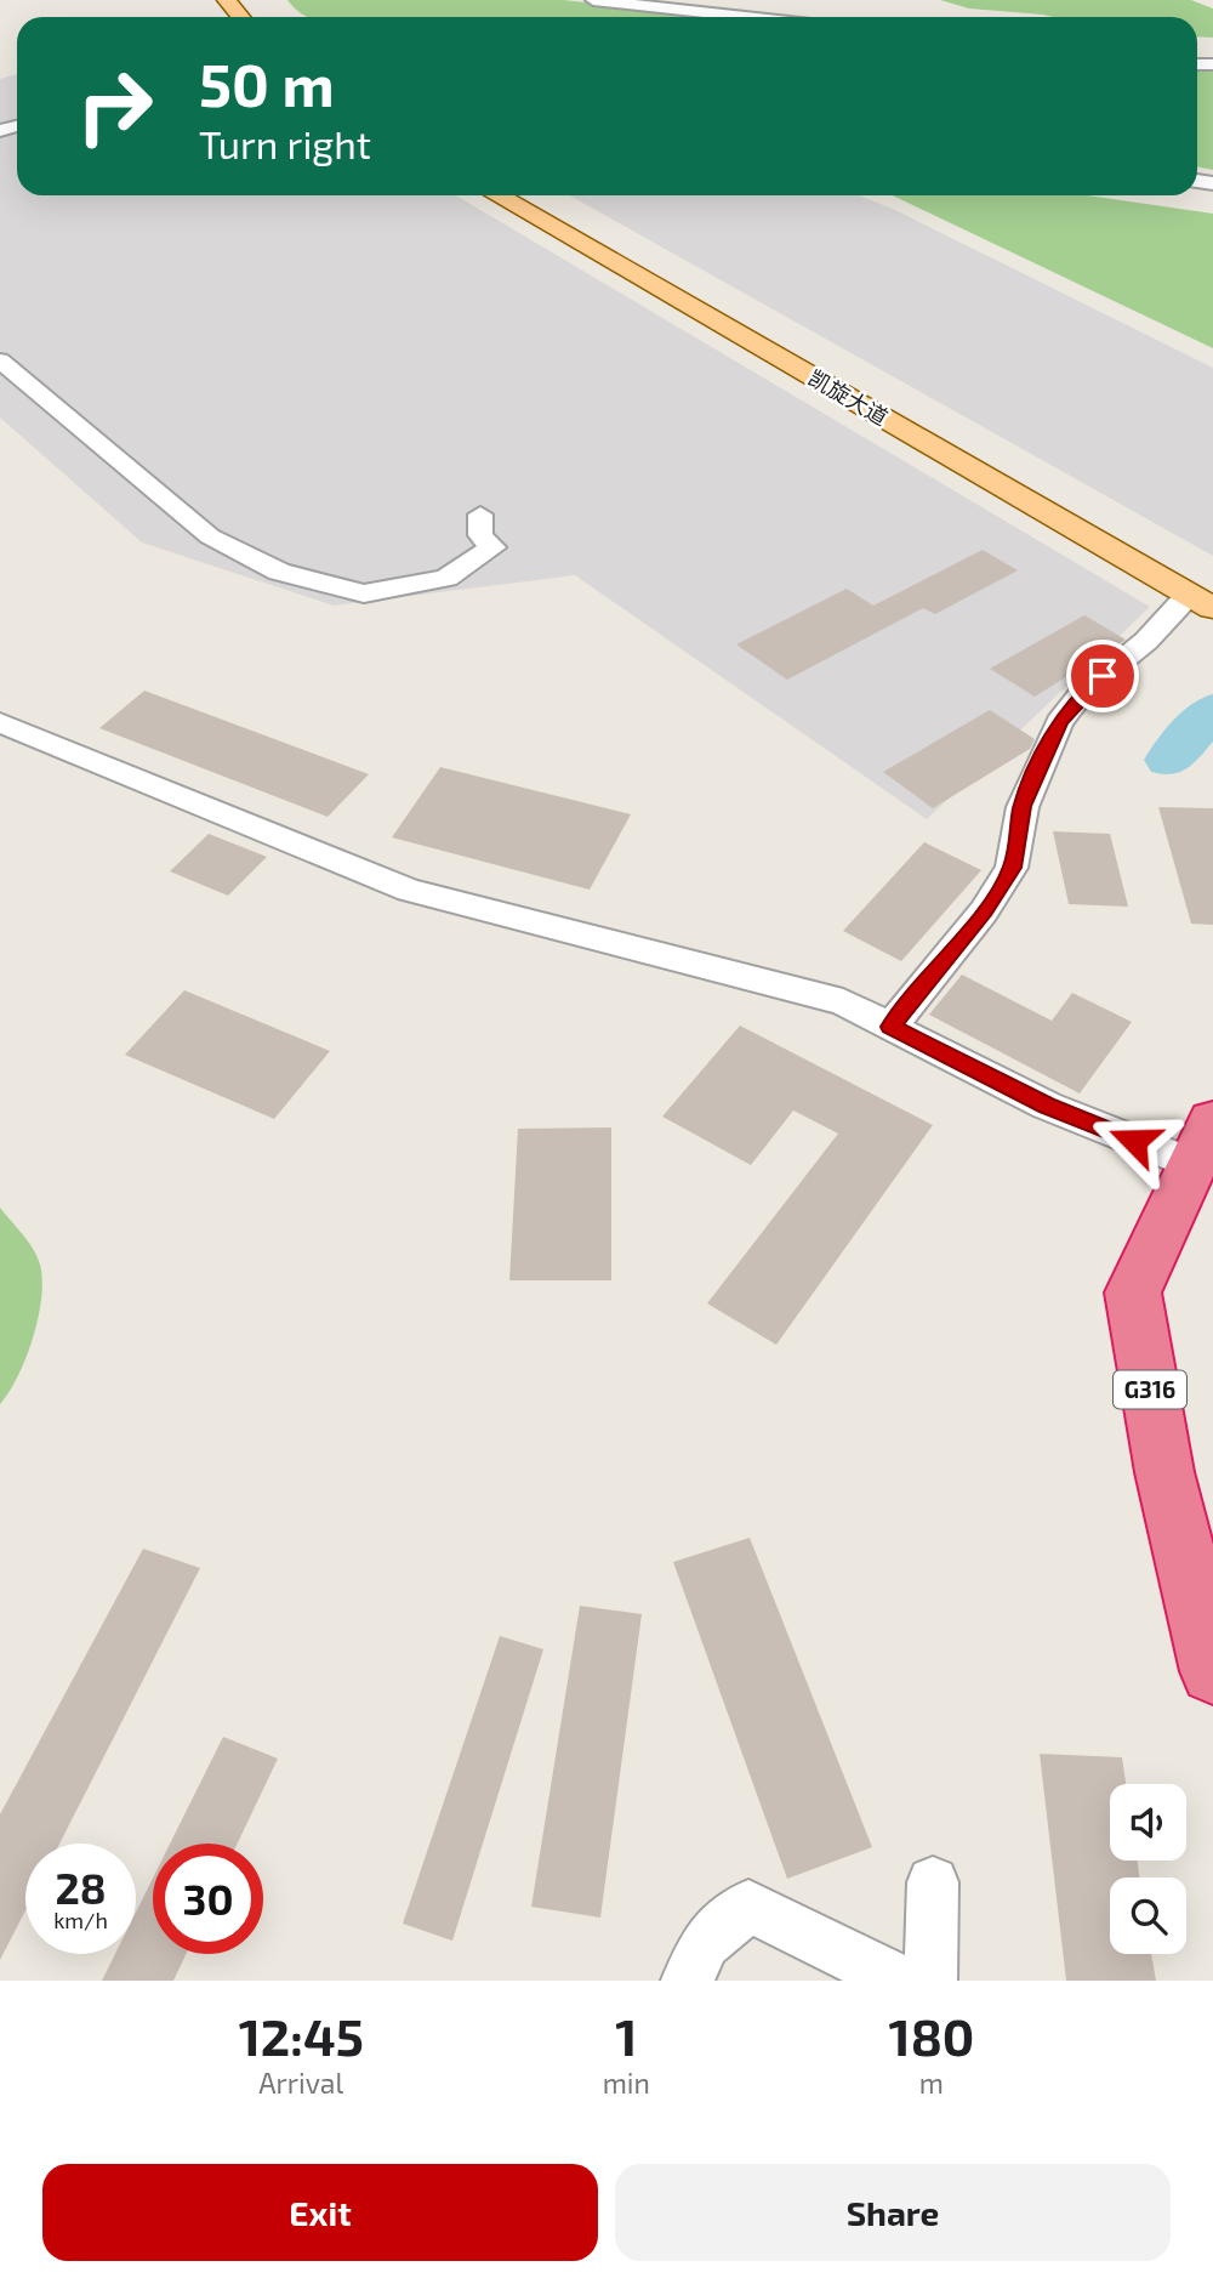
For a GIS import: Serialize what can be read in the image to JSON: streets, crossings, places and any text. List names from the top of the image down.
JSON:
{
  "streets": {
    "highway": ["G316"],
    "main road": ["凯旋大道"]
  },
  "page": {
    "turn": ["50 m", "Turn right"],
    "speed": "28 km/h",
    "limit": "30",
    "eta": [
      "12:45",
      "Arrival",
      "1",
      "min",
      "180",
      "m"
    ],
    "buttons": ["Exit", "Share"]
  }
}
